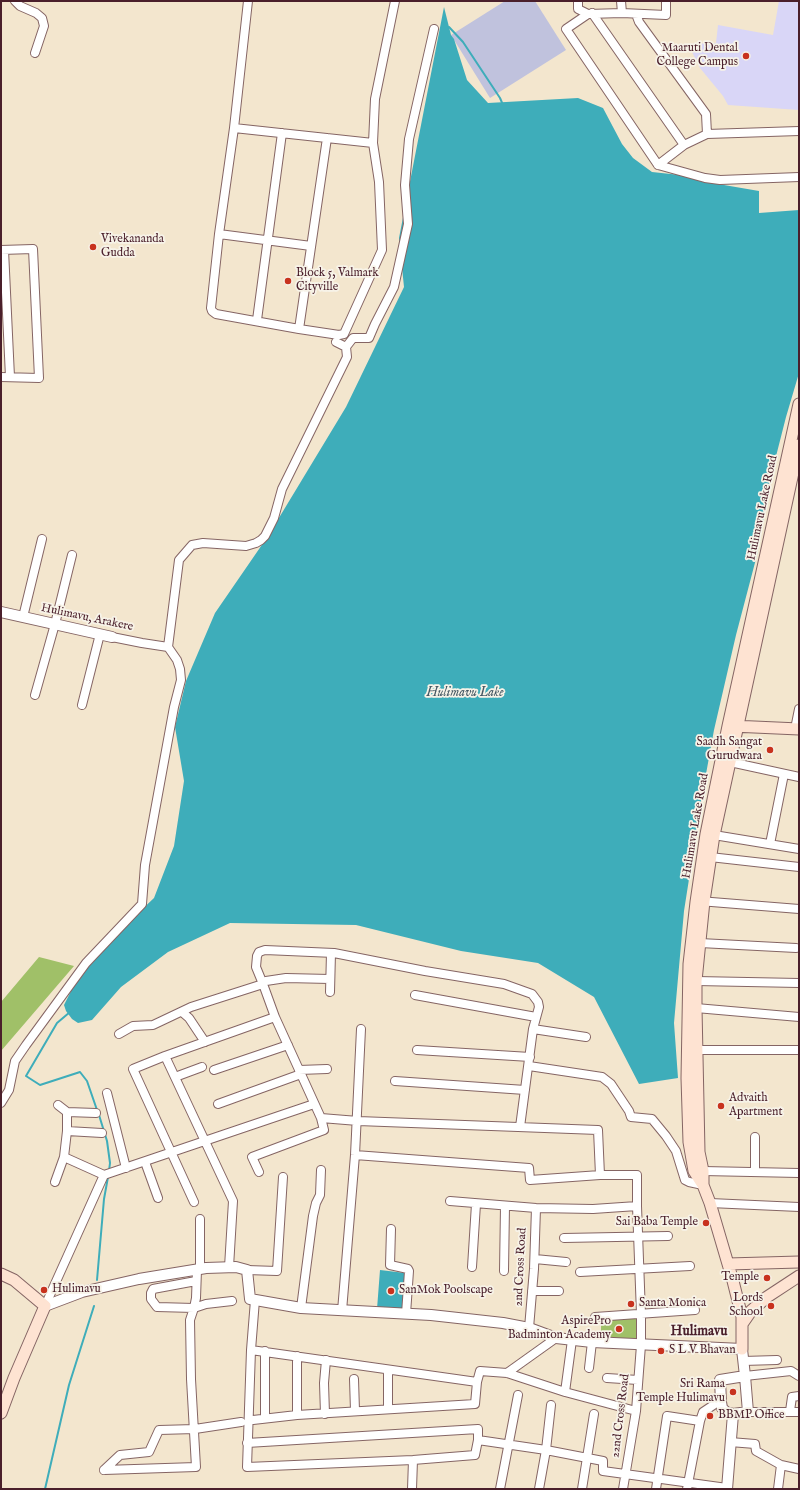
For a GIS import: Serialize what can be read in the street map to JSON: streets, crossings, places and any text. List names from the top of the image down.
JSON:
{
  "streets": {
    "main road": ["Hulimavu Lake Road"],
    "street": ["Hulimavu, Arakere", "2nd Cross Road", "22nd Cross Road"]
  },
  "districts": ["Hulimavu"],
  "water": ["Hulimavu Lake"],
  "places": [
    "Maaruti Dental College Campus",
    "Vivekananda Gudda",
    "Block 5, Valmark Cityville",
    "Saadh Sangat Gurudwara",
    "Advaith Apartment",
    "Sai Baba Temple",
    "Temple",
    "Hulimavu",
    "SanMok Poolscape",
    "Santa Monica",
    "Lords School",
    "AspirePro Badminton Academy",
    "S L V Bhavan",
    "Sri Rama Temple Hulimavu",
    "BBMP Office"
  ]
}
